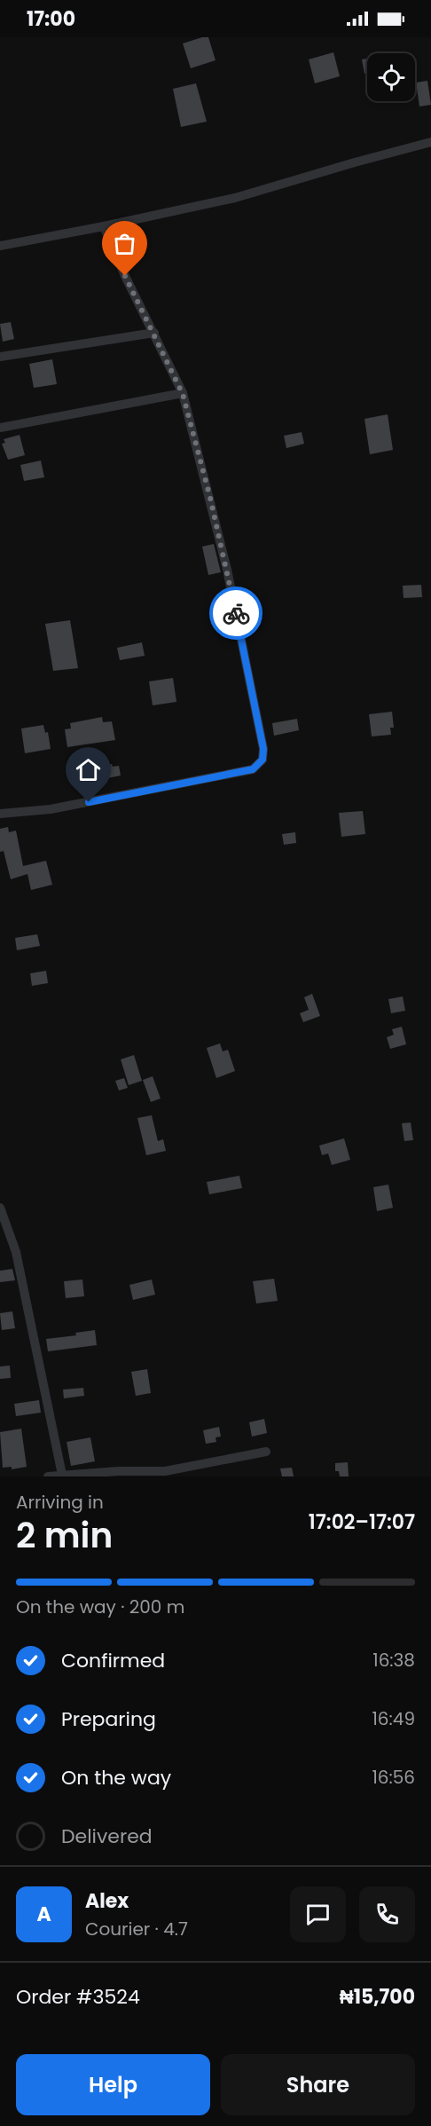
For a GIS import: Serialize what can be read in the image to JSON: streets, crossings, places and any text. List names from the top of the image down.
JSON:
{
  "page": {
    "status": "17:00",
    "heading": ["2 min", "Arriving in", "17:02–17:07"],
    "panel": [
      "Alex",
      "Courier · 4.7",
      "Order #3524",
      "₦15,700"
    ],
    "bar": "On the way · 200 m",
    "list": [
      ["Confirmed", "16:38"],
      ["Preparing", "16:49"],
      ["On the way", "16:56"],
      "Delivered"
    ],
    "round": "A",
    "buttons": ["Help", "Share"]
  }
}
